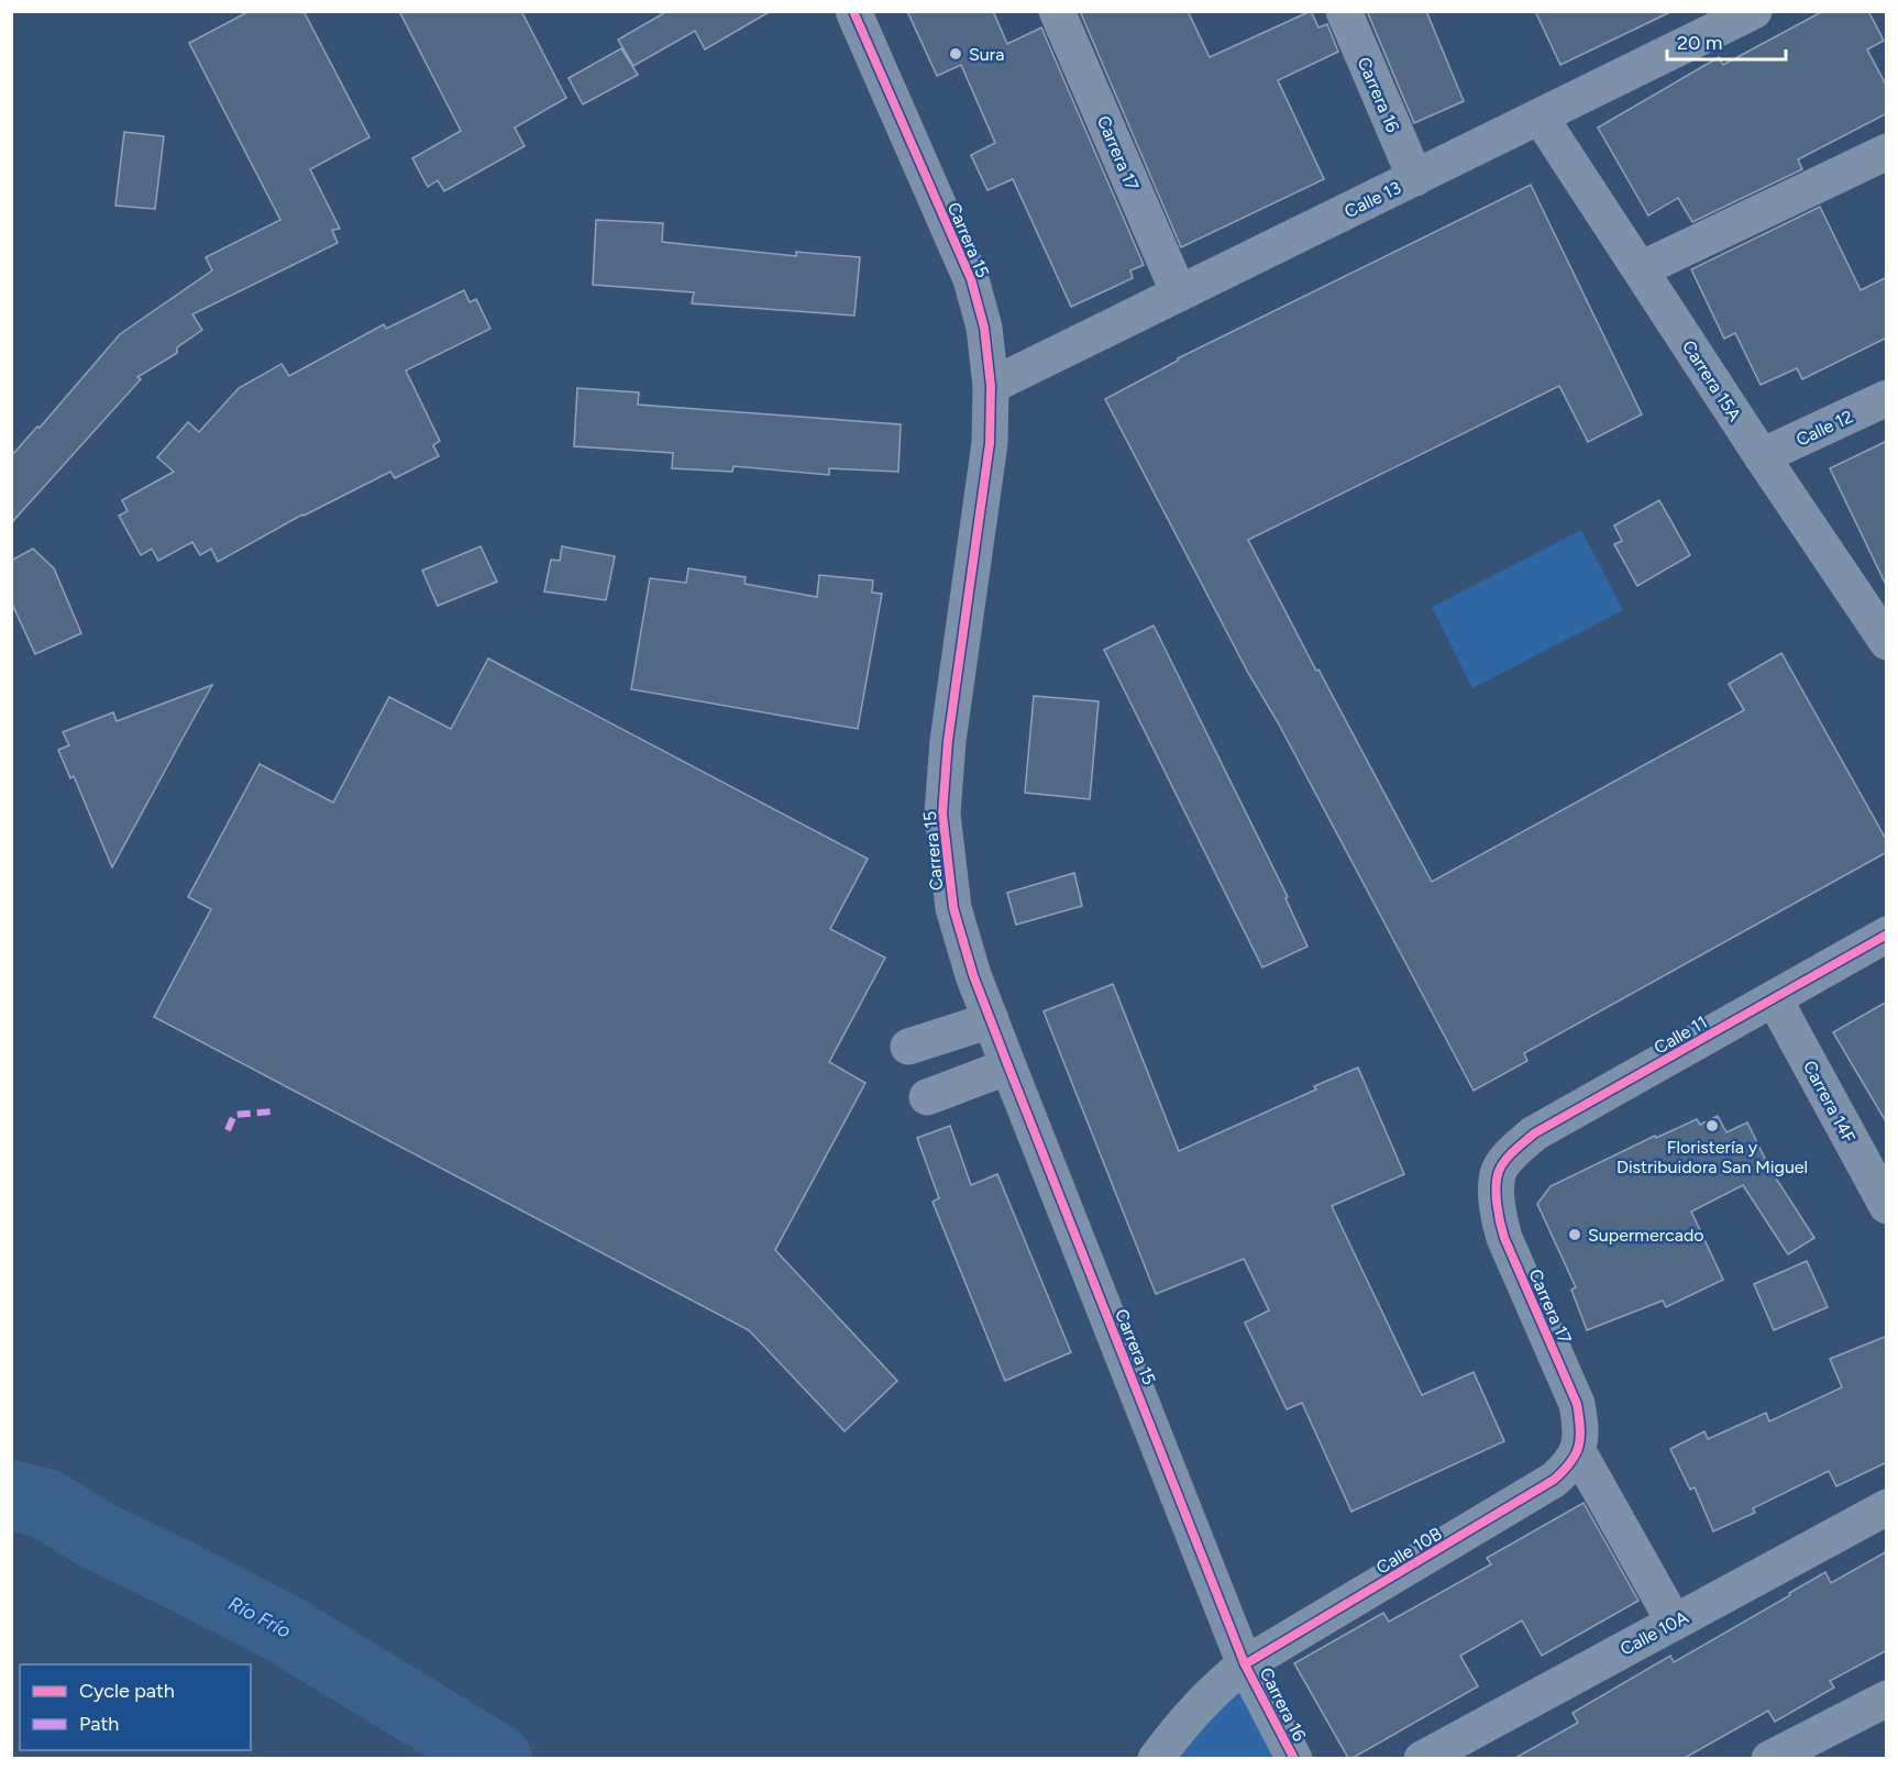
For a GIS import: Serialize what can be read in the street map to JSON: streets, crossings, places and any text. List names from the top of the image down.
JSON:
{
  "streets": {
    "street": [
      "Carrera 16",
      "Carrera 17",
      "Calle 13",
      "Carrera 15",
      "Carrera 15A",
      "Calle 12",
      "Calle 11",
      "Carrera 14F",
      "Calle 10B",
      "Calle 10A"
    ]
  },
  "crossings": [
    ["Carrera 16", "Calle 13"],
    ["Carrera 16", "Carrera 15"],
    ["Carrera 16", "Calle 10B"],
    ["Carrera 17", "Calle 13"],
    ["Carrera 17", "Calle 11"],
    ["Carrera 17", "Calle 10B"],
    ["Calle 13", "Carrera 15"],
    ["Calle 13", "Carrera 15A"],
    ["Carrera 15", "Calle 10B"],
    ["Carrera 15A", "Calle 12"],
    ["Calle 11", "Carrera 14F"]
  ],
  "water": ["Río Frío"],
  "places": ["Sura", "Floristería y Distribuidora San Miguel", "Supermercado"],
  "legend": ["Cycle path", "Path"],
  "scale_bar": "20 m"
}
